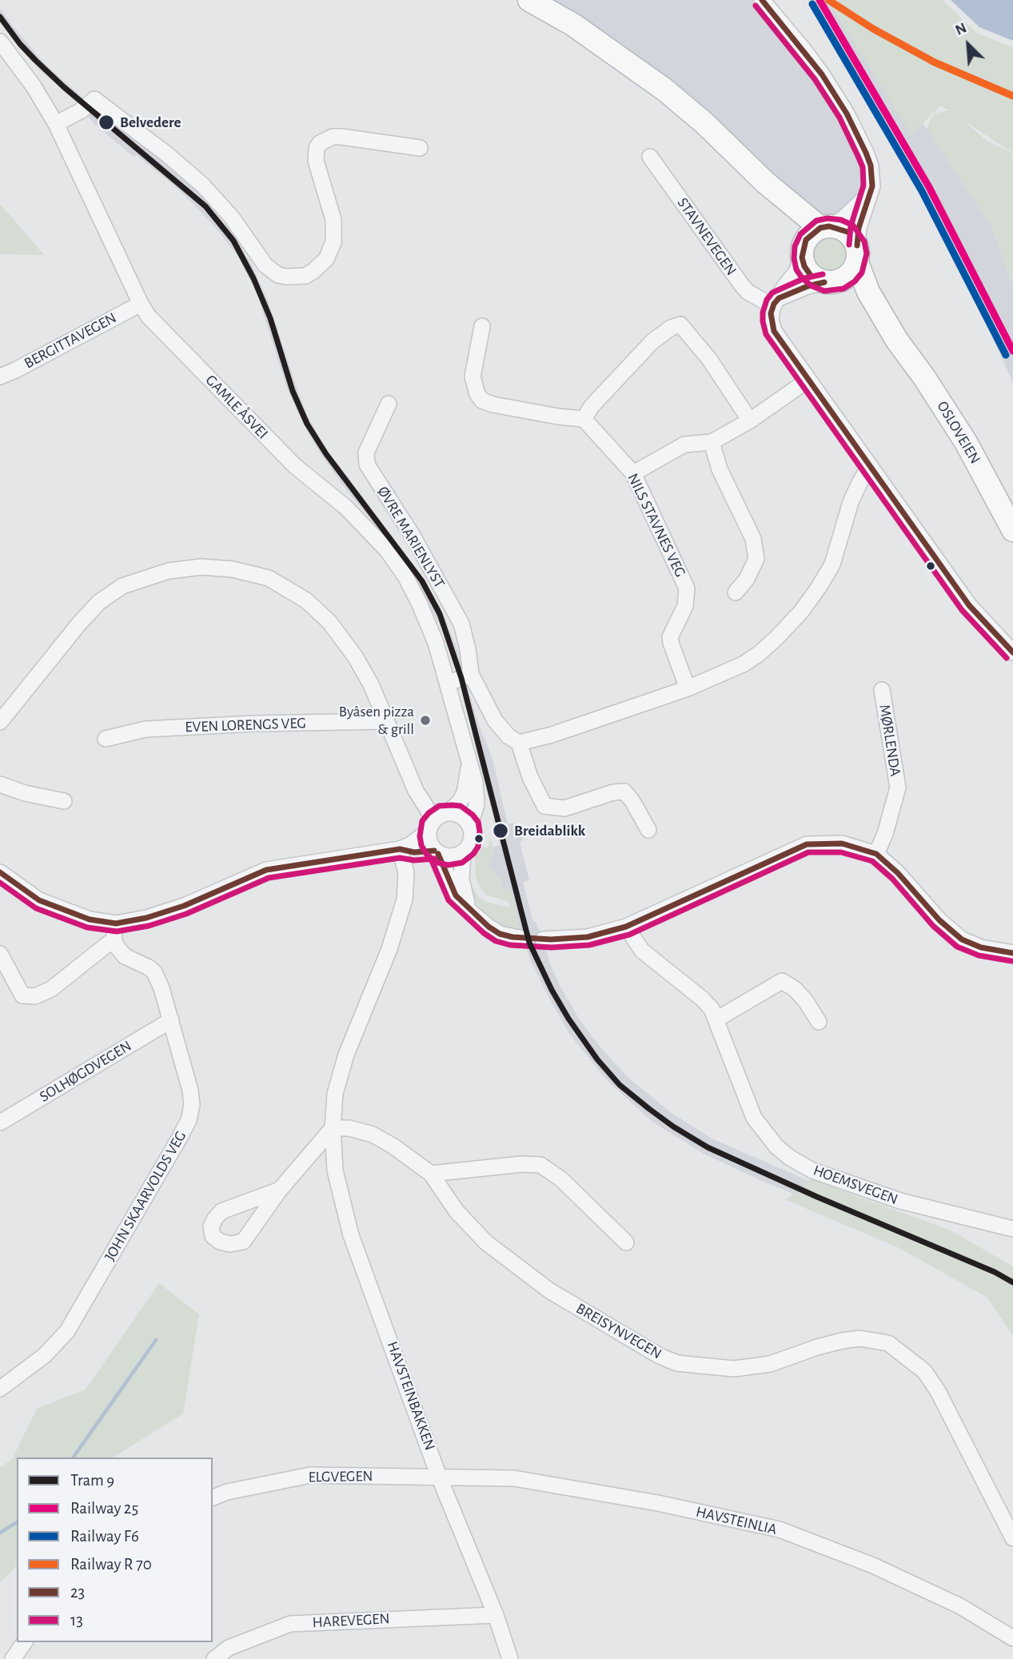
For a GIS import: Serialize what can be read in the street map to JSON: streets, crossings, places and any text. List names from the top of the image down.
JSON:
{
  "streets": {
    "highway": ["OSLOVEIEN"],
    "street": [
      "STAVNEVEGEN",
      "BERGITTAVEGEN",
      "GAMLE ÅSVEI",
      "NILS STAVNES VEG",
      "ØVRE MARIENLYST",
      "EVEN LORENGS VEG",
      "MØRLENDA",
      "SOLHØGDVEGEN",
      "HOEMSVEGEN",
      "JOHN SKAARVOLDS VEG",
      "BREISYNVEGEN",
      "HAVSTEINBAKKEN",
      "ELGVEGEN",
      "HAVSTEINLIA",
      "HAREVEGEN"
    ]
  },
  "crossings": [
    ["BERGITTAVEGEN", "GAMLE ÅSVEI"],
    ["GAMLE ÅSVEI", "HAVSTEINBAKKEN"],
    ["SOLHØGDVEGEN", "JOHN SKAARVOLDS VEG"],
    ["BREISYNVEGEN", "HAVSTEINBAKKEN"],
    ["HAVSTEINBAKKEN", "ELGVEGEN"],
    ["HAVSTEINBAKKEN", "HAVSTEINLIA"],
    ["HAVSTEINBAKKEN", "HAREVEGEN"],
    ["ELGVEGEN", "HAVSTEINLIA"]
  ],
  "places": ["Belvedere", "Byåsen pizza & grill", "Breidablikk"],
  "lines": [
    "rail line 25",
    "transit line 23",
    "rail line F6",
    "transit line 13",
    "tram line 9"
  ],
  "legend": [
    "Tram 9",
    "Railway 25",
    "Railway F6",
    "Railway R 70",
    "23",
    "13"
  ],
  "north": "top left"
}
